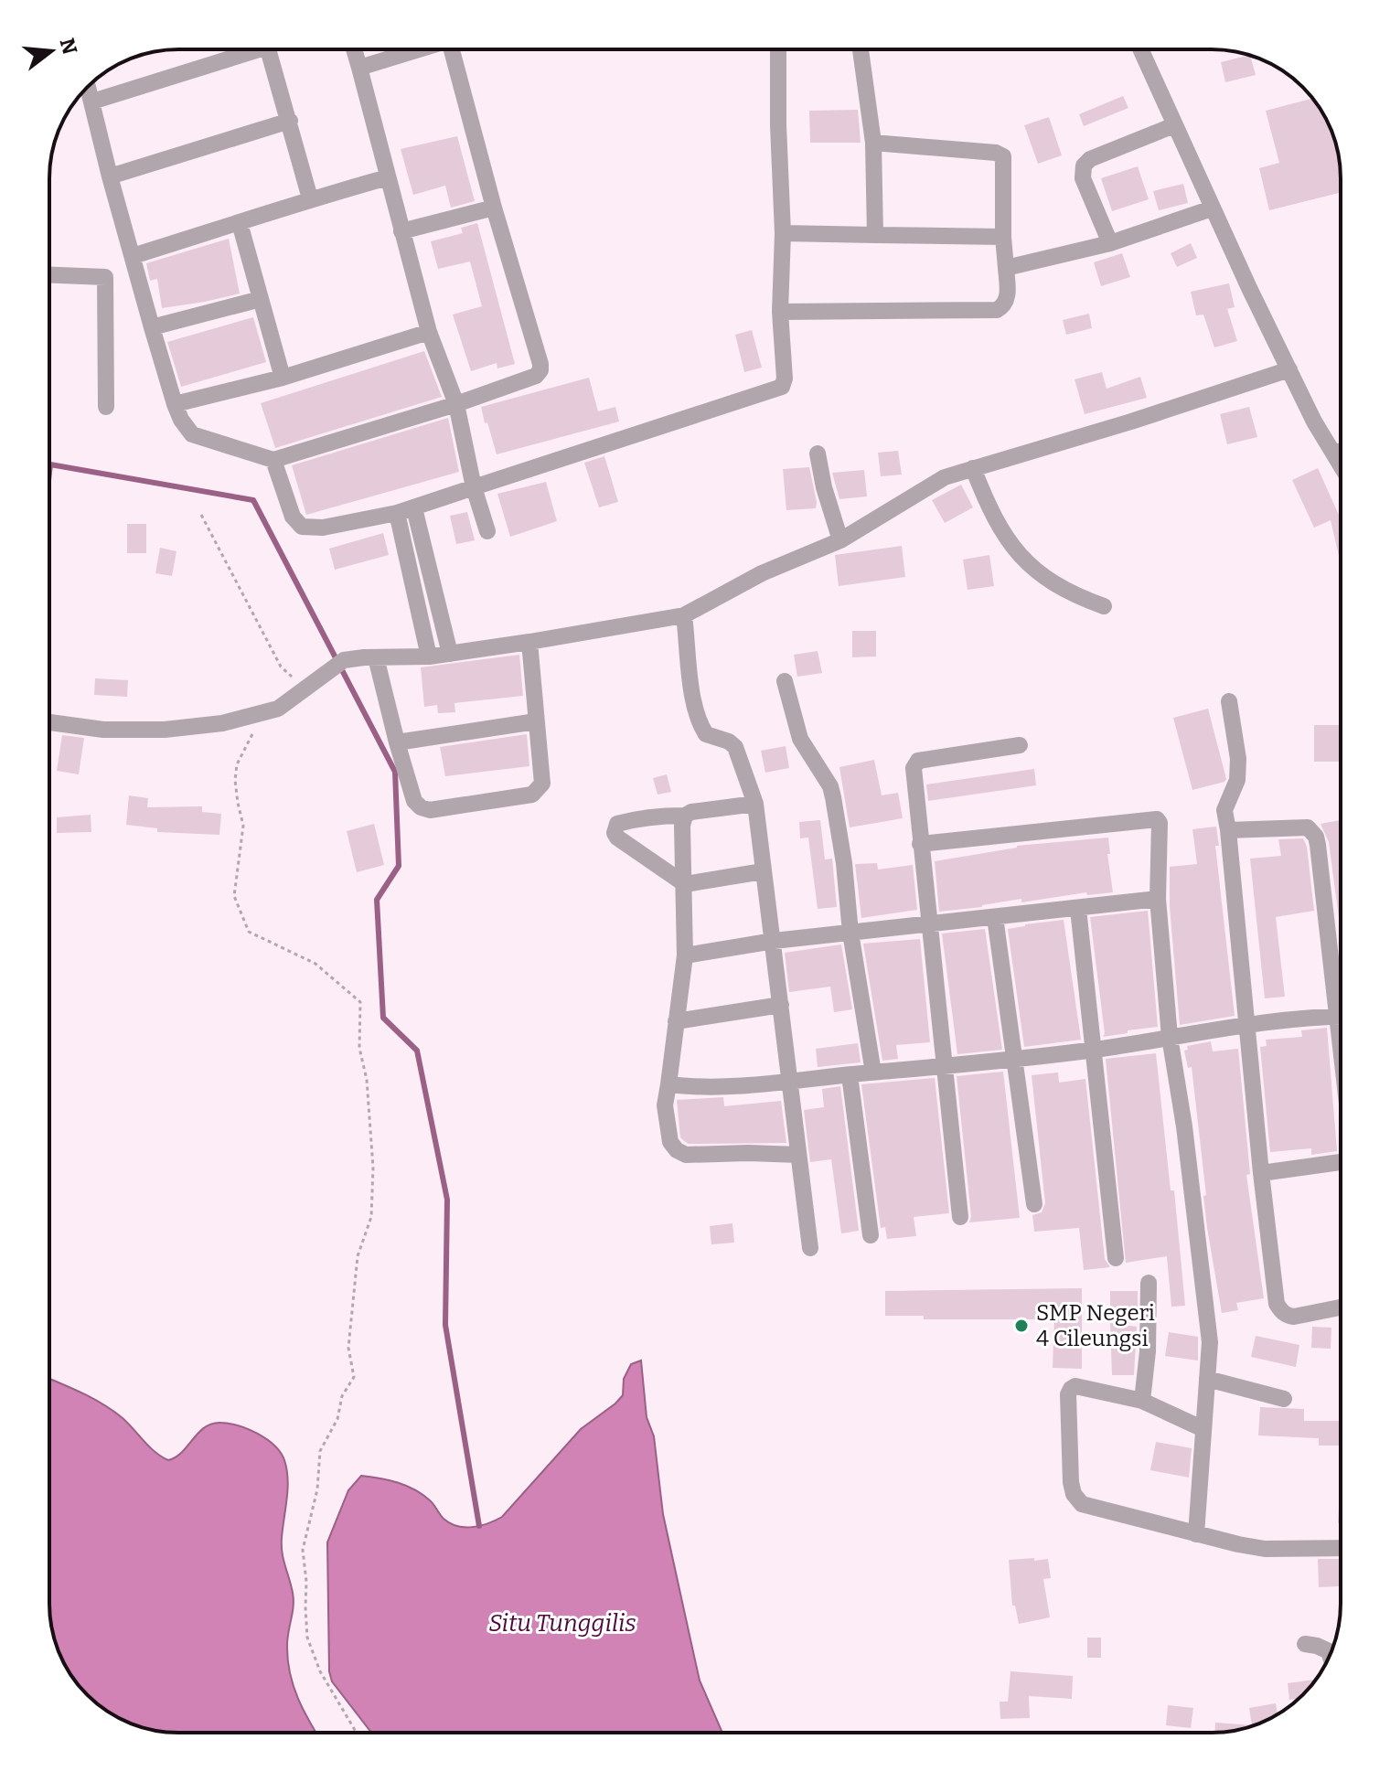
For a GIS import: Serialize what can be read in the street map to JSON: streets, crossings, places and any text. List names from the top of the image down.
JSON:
{
  "water": ["Situ Tunggilis"],
  "places": ["SMP Negeri 4 Cileungsi"],
  "north": "right"
}
